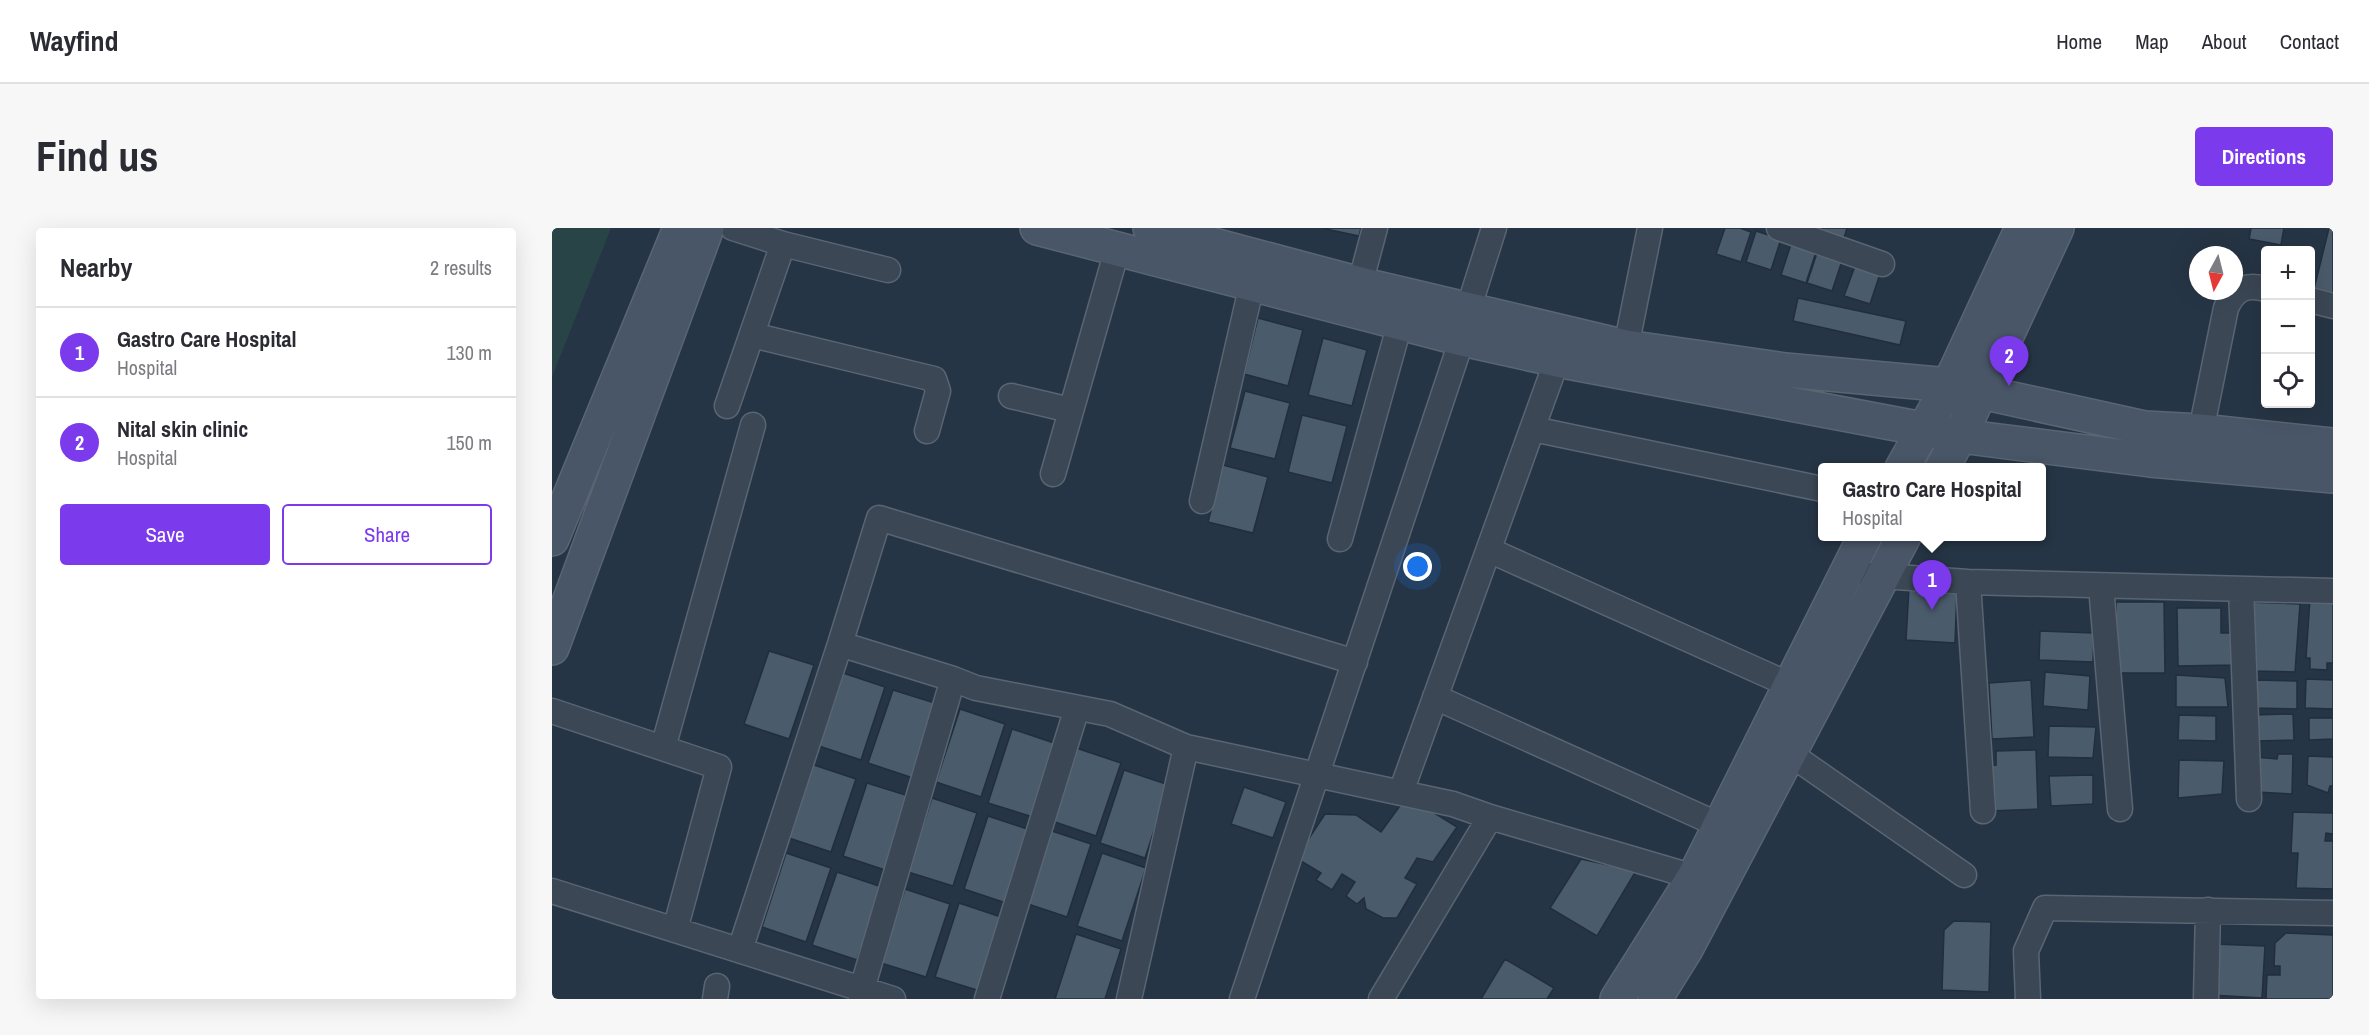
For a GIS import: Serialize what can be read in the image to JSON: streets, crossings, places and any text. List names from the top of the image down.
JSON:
{
  "north": "bottom",
  "page": {
    "header": "Wayfind",
    "nav": [
      "Home",
      "Map",
      "About",
      "Contact"
    ],
    "buttons": [
      "Directions",
      ["Save", "Share"]
    ],
    "title": "Find us",
    "heading": ["Nearby", "2 results"],
    "map_buttons": ["+", "−"],
    "list": [
      {
        "mark": "1",
        "name": "Gastro Care Hospital",
        "note": "Hospital",
        "value": "130 m"
      },
      {
        "mark": "2",
        "name": "Nital skin clinic",
        "note": "Hospital",
        "value": "150 m"
      }
    ],
    "pins": ["2", "1"],
    "popup": ["Gastro Care Hospital", "Hospital"]
  }
}
